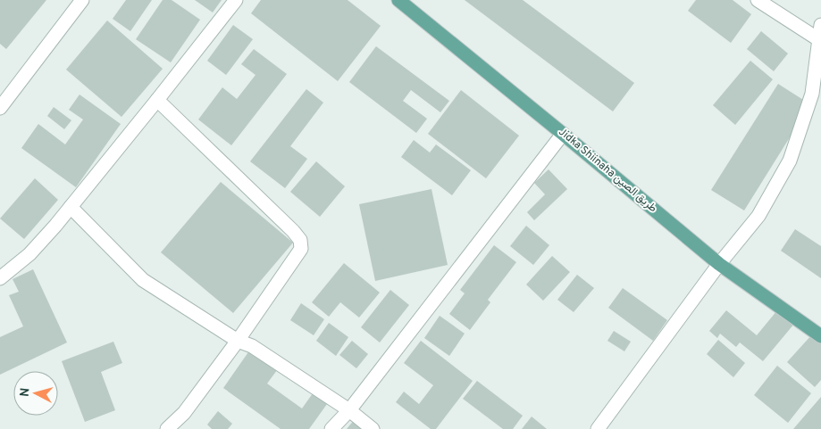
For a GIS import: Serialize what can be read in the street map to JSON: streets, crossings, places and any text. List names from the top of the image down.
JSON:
{
  "streets": {
    "main road": ["Jidka Shiinaha طريق الصين"]
  },
  "north": "left"
}
